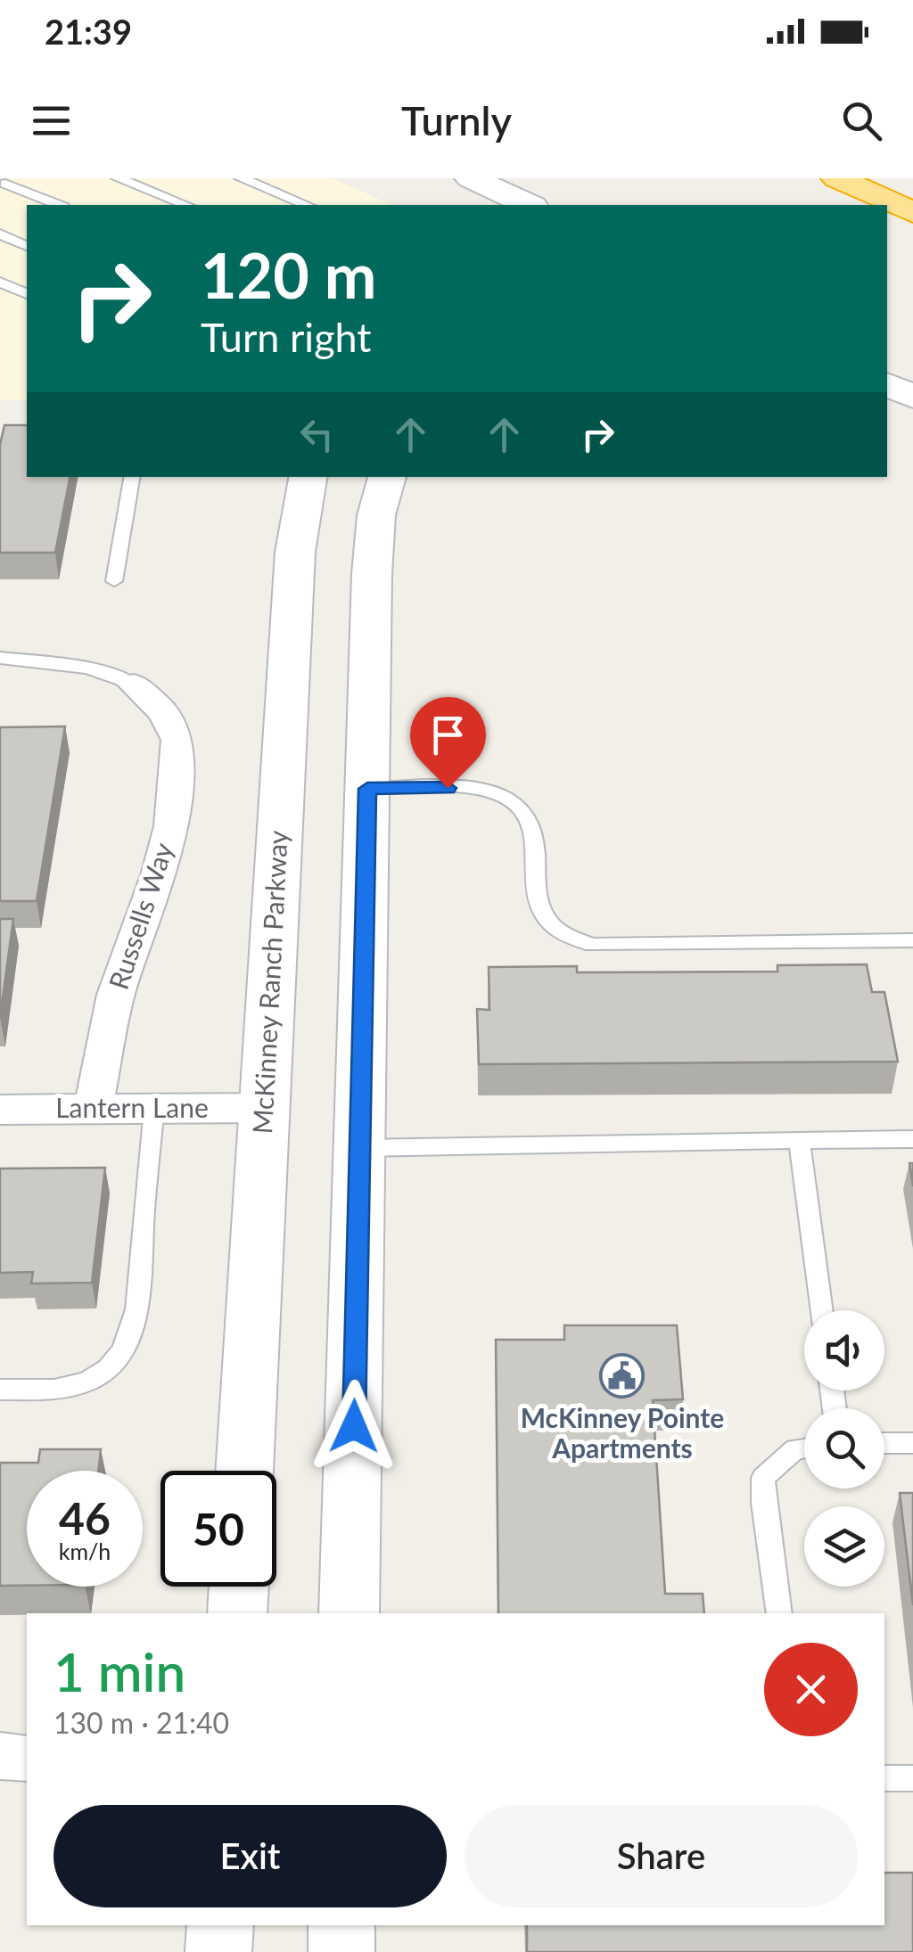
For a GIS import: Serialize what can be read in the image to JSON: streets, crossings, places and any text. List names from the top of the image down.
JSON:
{
  "streets": {
    "main road": ["McKinney Ranch Parkway"],
    "street": ["Russells Way", "Lantern Lane"]
  },
  "crossings": [
    ["Russells Way", "Lantern Lane"],
    ["McKinney Ranch Parkway", "Lantern Lane"]
  ],
  "places": {
    "public building": ["McKinney Pointe Apartments"]
  },
  "page": {
    "status": "21:39",
    "header": "Turnly",
    "turn": ["120 m", "Turn right"],
    "speed": "46 km/h",
    "limit": "50",
    "heading": ["1 min", "130 m · 21:40"],
    "buttons": ["Exit", "Share"]
  }
}
